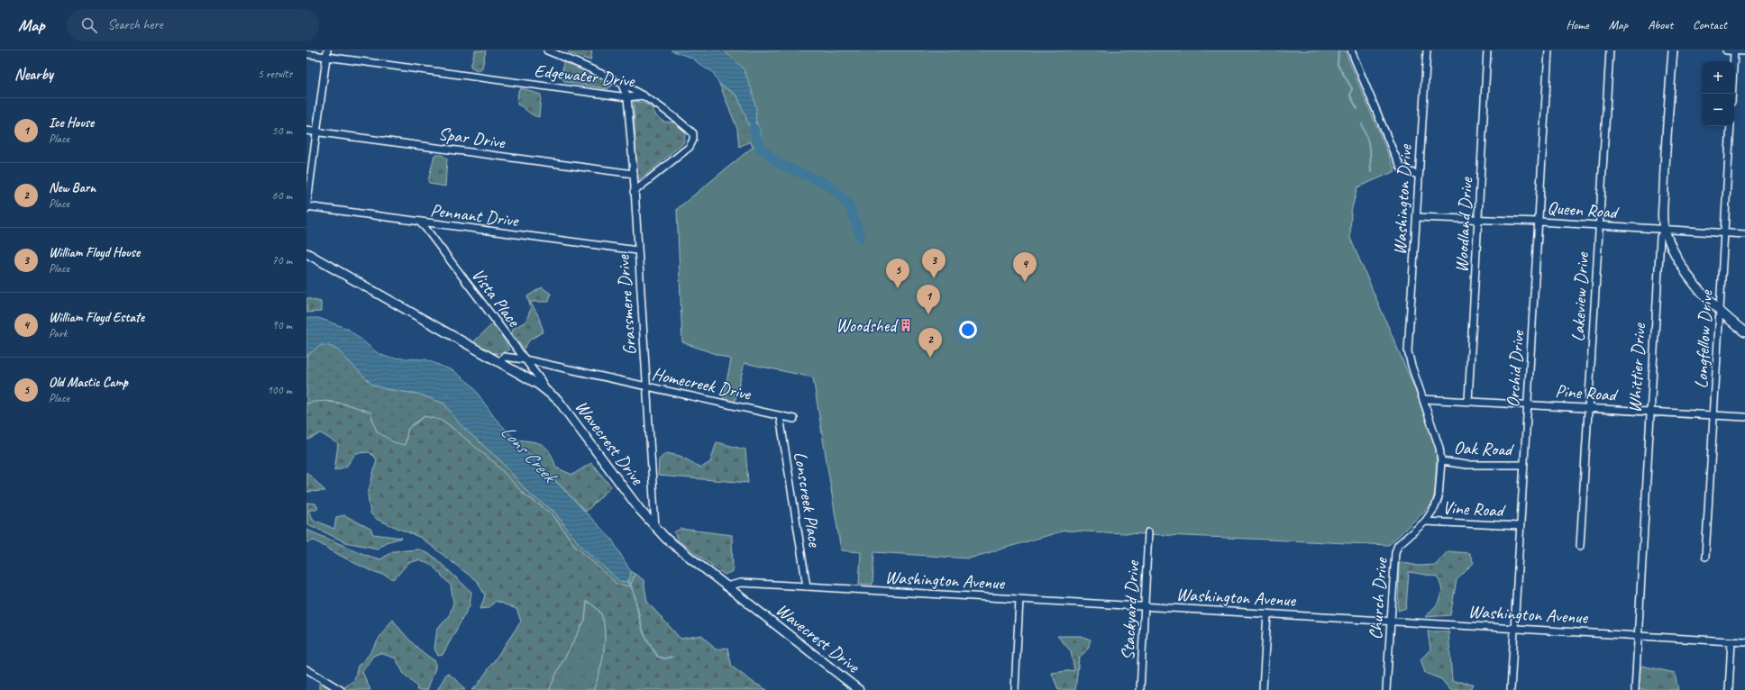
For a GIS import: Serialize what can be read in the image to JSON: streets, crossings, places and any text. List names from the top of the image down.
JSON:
{
  "streets": {
    "street": [
      "Edgewater Drive",
      "Spar Drive",
      "Washington Drive",
      "Queen Road",
      "Pennant Drive",
      "Woodland Drive",
      "Vista Place",
      "Lakeview Drive",
      "Grassmere Drive",
      "Longfellow Drive",
      "Whittier Drive",
      "Orchid Drive",
      "Homecreek Drive",
      "Pine Road",
      "Wavecrest Drive",
      "Oak Road",
      "Lonscreek Place",
      "Vine Road",
      "Washington Avenue",
      "Church Drive",
      "Stackyard Drive"
    ]
  },
  "crossings": [
    ["Edgewater Drive", "Grassmere Drive"],
    ["Spar Drive", "Grassmere Drive"],
    ["Washington Drive", "Queen Road"],
    ["Washington Drive", "Pine Road"],
    ["Washington Drive", "Church Drive"],
    ["Queen Road", "Woodland Drive"],
    ["Queen Road", "Lakeview Drive"],
    ["Queen Road", "Longfellow Drive"],
    ["Queen Road", "Whittier Drive"],
    ["Queen Road", "Orchid Drive"],
    ["Pennant Drive", "Vista Place"],
    ["Pennant Drive", "Grassmere Drive"],
    ["Woodland Drive", "Pine Road"],
    ["Vista Place", "Homecreek Drive"],
    ["Vista Place", "Wavecrest Drive"],
    ["Lakeview Drive", "Pine Road"],
    ["Grassmere Drive", "Homecreek Drive"],
    ["Grassmere Drive", "Wavecrest Drive"],
    ["Longfellow Drive", "Pine Road"],
    ["Whittier Drive", "Pine Road"],
    ["Whittier Drive", "Washington Avenue"],
    ["Orchid Drive", "Pine Road"],
    ["Orchid Drive", "Oak Road"],
    ["Orchid Drive", "Vine Road"],
    ["Orchid Drive", "Washington Avenue"],
    ["Homecreek Drive", "Wavecrest Drive"],
    ["Homecreek Drive", "Lonscreek Place"],
    ["Pine Road", "Church Drive"],
    ["Wavecrest Drive", "Washington Avenue"],
    ["Oak Road", "Church Drive"],
    ["Lonscreek Place", "Washington Avenue"],
    ["Vine Road", "Church Drive"],
    ["Washington Avenue", "Church Drive"],
    ["Washington Avenue", "Stackyard Drive"]
  ],
  "water": ["Lons Creek"],
  "places": {
    "building": ["Woodshed"]
  },
  "page": {
    "header": "Map",
    "search": "Search here",
    "nav": [
      "Home",
      "Map",
      "About",
      "Contact"
    ],
    "heading": ["Nearby", "5 results"],
    "map_buttons": ["+", "−"],
    "list": [
      {
        "mark": "1",
        "name": "Ice House",
        "note": "Place",
        "value": "50 m"
      },
      {
        "mark": "2",
        "name": "New Barn",
        "note": "Place",
        "value": "60 m"
      },
      {
        "mark": "3",
        "name": "William Floyd House",
        "note": "Place",
        "value": "70 m"
      },
      {
        "mark": "4",
        "name": "William Floyd Estate",
        "note": "Park",
        "value": "90 m"
      },
      {
        "mark": "5",
        "name": "Old Mastic Camp",
        "note": "Place",
        "value": "100 m"
      }
    ],
    "pins": [
      "3",
      "4",
      "5",
      "1",
      "2"
    ]
  }
}
